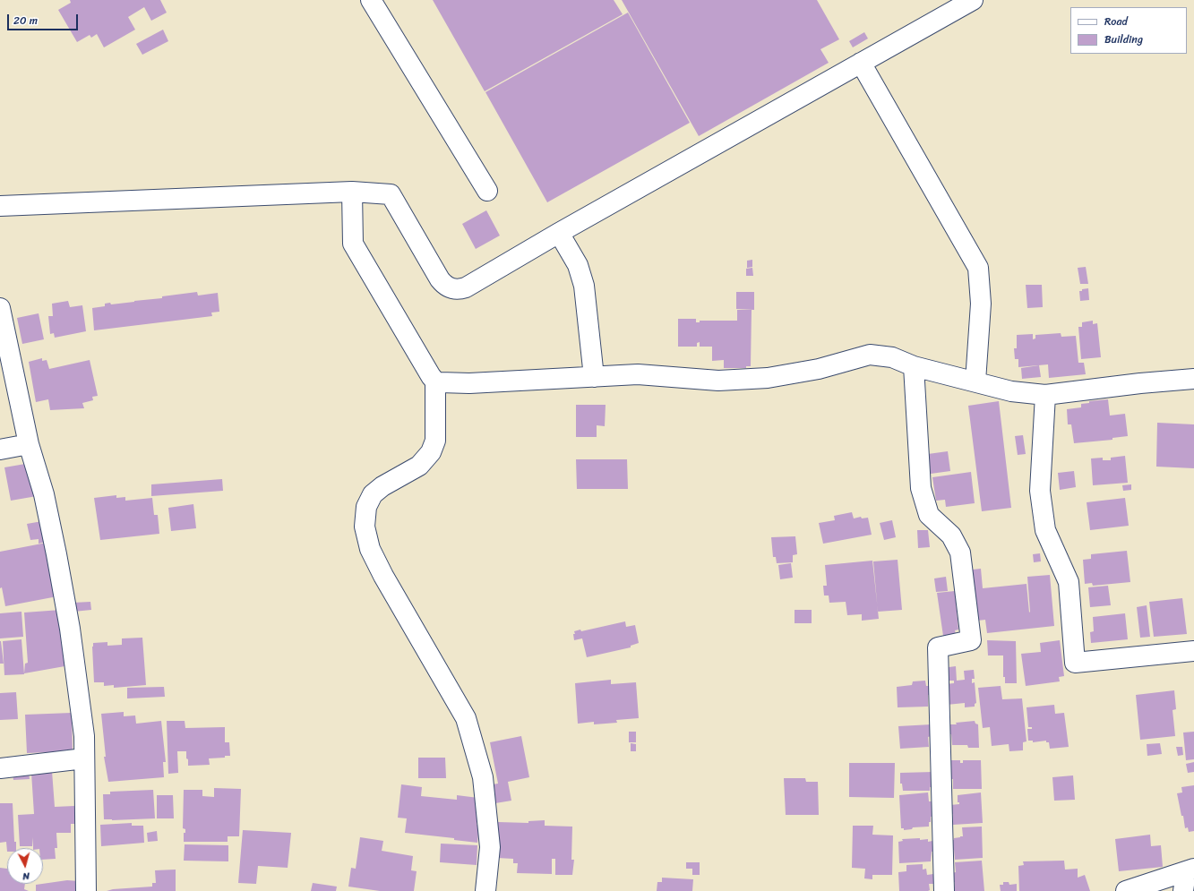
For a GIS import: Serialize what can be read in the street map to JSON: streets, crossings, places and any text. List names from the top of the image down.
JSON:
{
  "legend": ["Road", "Building"],
  "scale_bar": "20 m",
  "north": "bottom"
}
